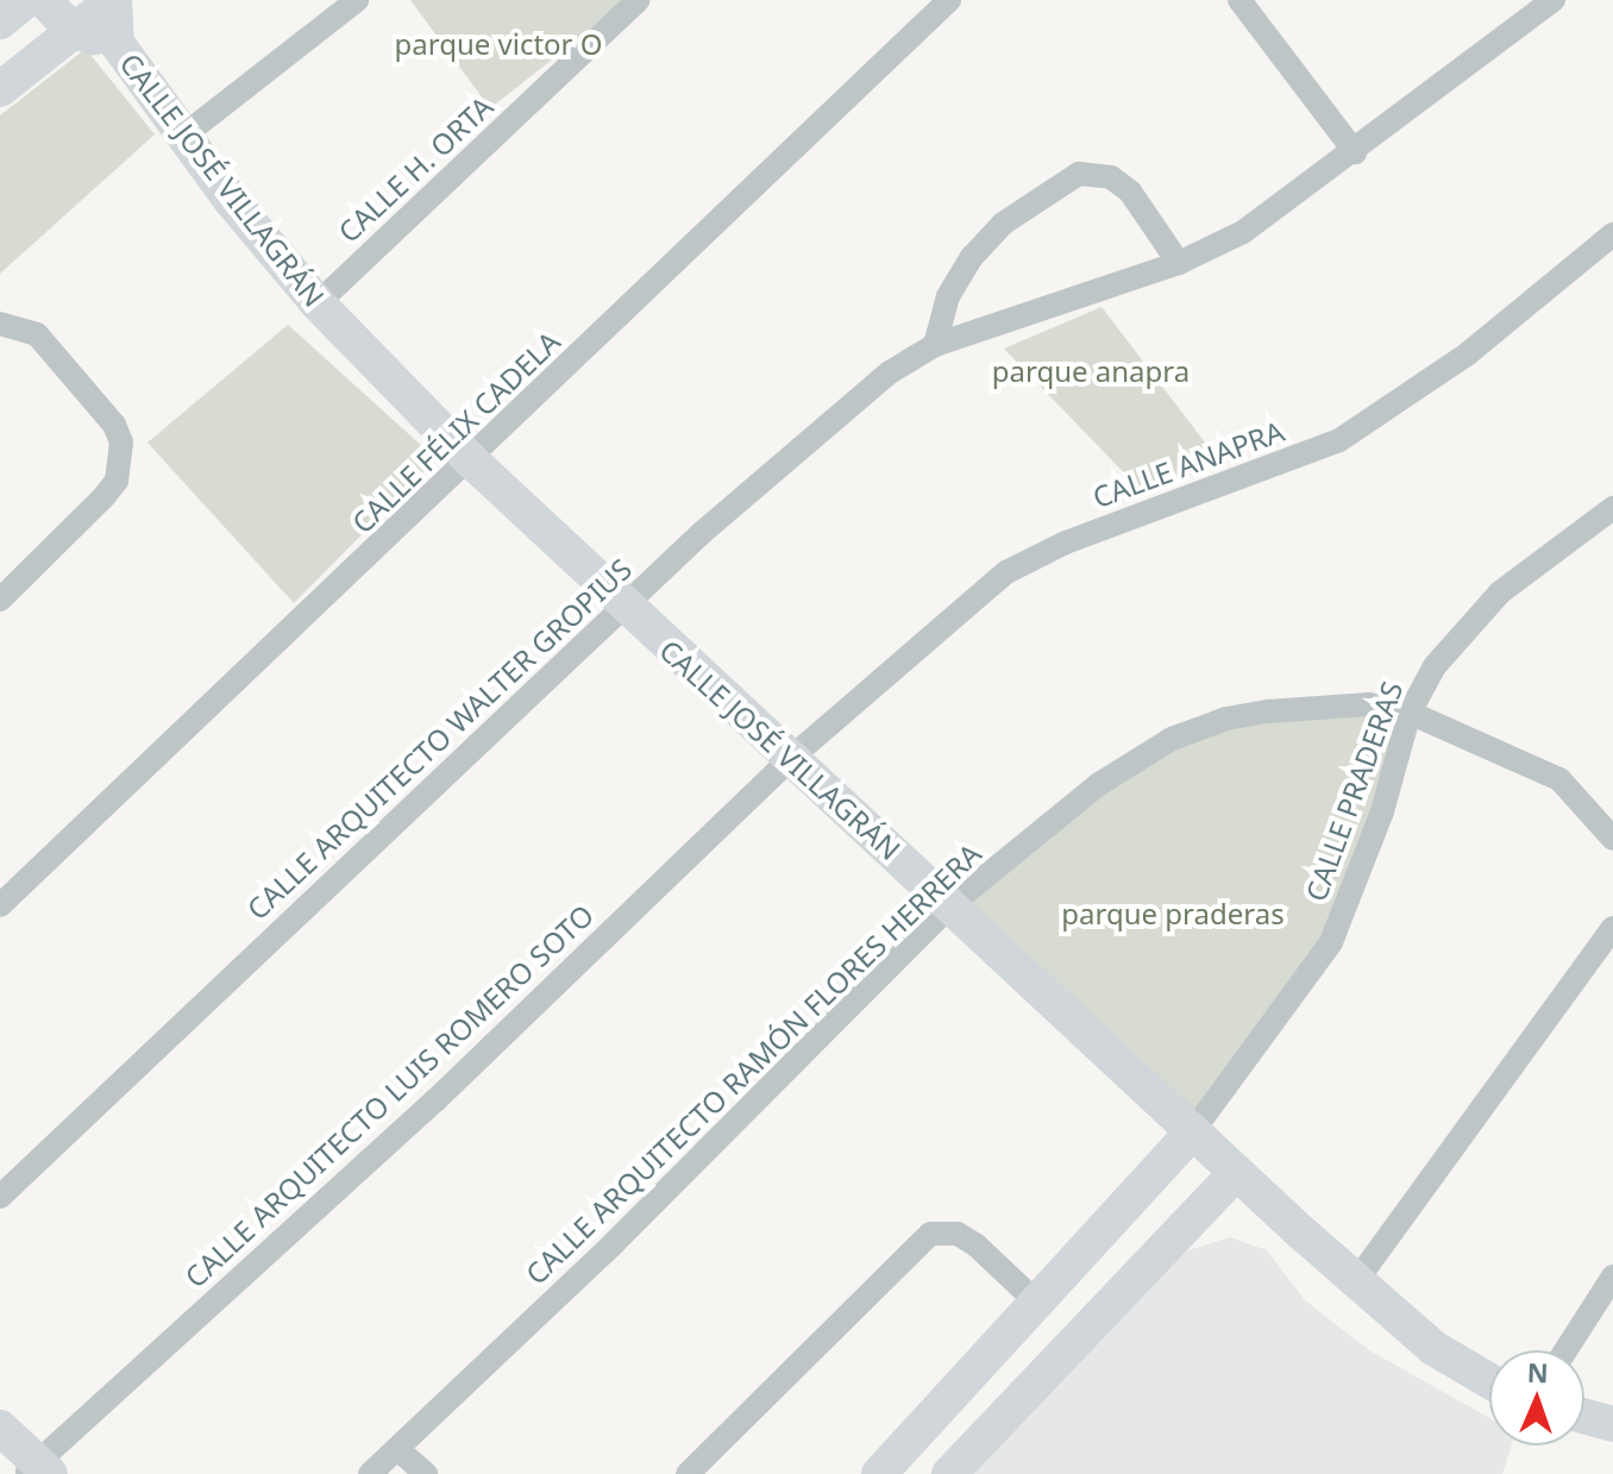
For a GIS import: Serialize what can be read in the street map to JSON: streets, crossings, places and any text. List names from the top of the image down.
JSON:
{
  "streets": {
    "street": [
      "CALLE H. ORTA",
      "CALLE JOSÉ VILLAGRÁN",
      "CALLE FÉLIX CADELA",
      "CALLE ANAPRA",
      "CALLE ARQUITECTO WALTER GROPIUS",
      "CALLE PRADERAS",
      "CALLE ARQUITECTO RAMÓN FLORES HERRERA",
      "CALLE ARQUITECTO LUIS ROMERO SOTO"
    ]
  },
  "crossings": [
    ["CALLE H. ORTA", "CALLE JOSÉ VILLAGRÁN"],
    ["CALLE JOSÉ VILLAGRÁN", "CALLE FÉLIX CADELA"],
    ["CALLE JOSÉ VILLAGRÁN", "CALLE ANAPRA"],
    ["CALLE JOSÉ VILLAGRÁN", "CALLE ARQUITECTO WALTER GROPIUS"],
    ["CALLE JOSÉ VILLAGRÁN", "CALLE PRADERAS"],
    ["CALLE JOSÉ VILLAGRÁN", "CALLE ARQUITECTO RAMÓN FLORES HERRERA"],
    ["CALLE JOSÉ VILLAGRÁN", "CALLE ARQUITECTO LUIS ROMERO SOTO"],
    ["CALLE ANAPRA", "CALLE ARQUITECTO LUIS ROMERO SOTO"],
    ["CALLE PRADERAS", "CALLE ARQUITECTO RAMÓN FLORES HERRERA"]
  ],
  "parks": ["parque victor O", "parque anapra", "parque praderas"],
  "north": "top"
}
